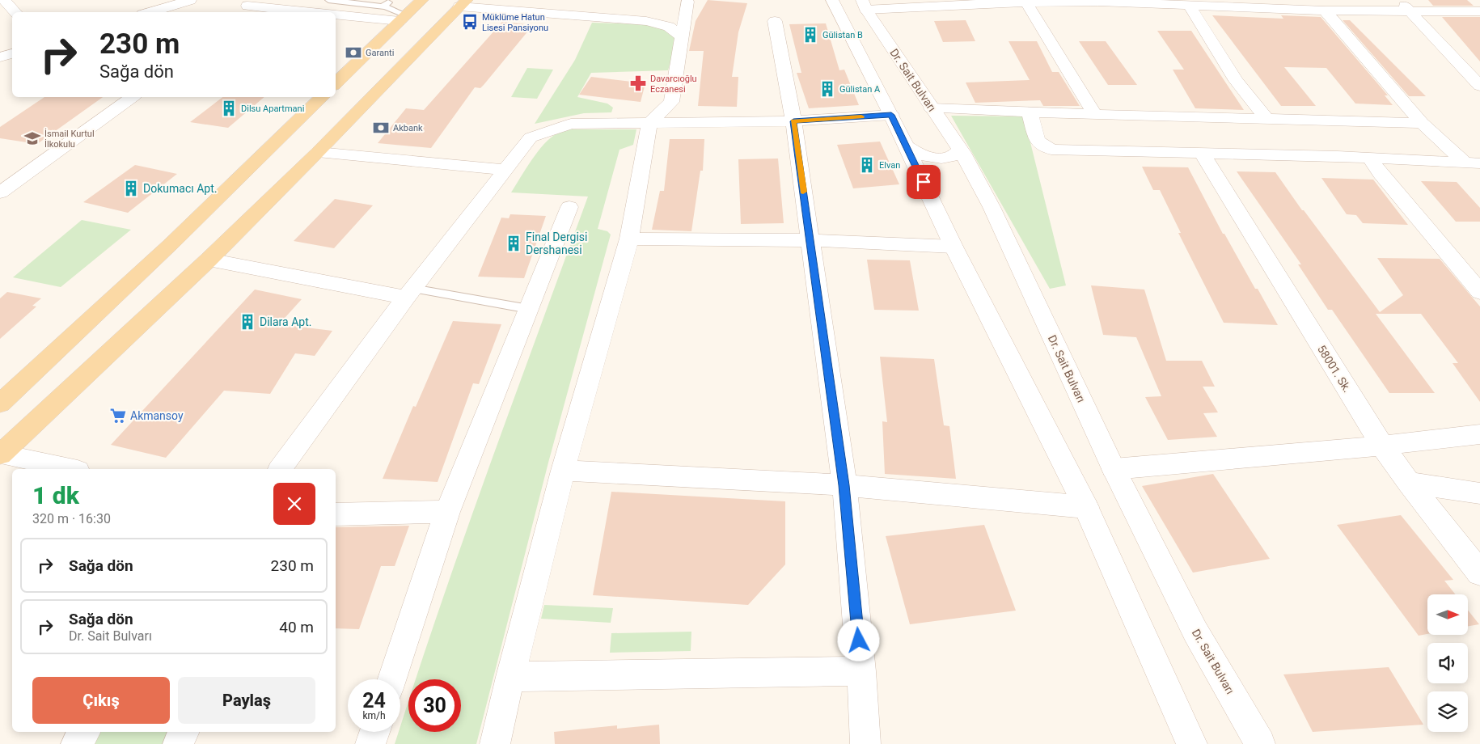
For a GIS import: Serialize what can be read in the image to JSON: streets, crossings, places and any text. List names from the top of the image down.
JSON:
{
  "streets": {
    "street": ["Dr. Sait Bulvarı", "58001. Sk."]
  },
  "places": {
    "bus stop": ["Müklüme Hatun Lisesi Pansiyonu"],
    "building": [
      "Gülistan B",
      "Gülistan A",
      "Dilsu Apartmani",
      "Elvan",
      "Dokumacı Apt.",
      "Final Dergisi Dershanesi",
      "Dilara Apt."
    ],
    "bank": ["Garanti", "Akbank"],
    "pharmacy": ["Davarcıoğlu Eczanesi"],
    "school or university": ["İsmail Kurtul İlkokulu"],
    "supermarket": ["Akmansoy"]
  },
  "north": "right",
  "page": {
    "turn": ["230 m", "Sağa dön"],
    "heading": ["1 dk", "320 m · 16:30"],
    "list": [
      {
        "name": "Sağa dön",
        "value": "230 m"
      },
      {
        "name": "Sağa dön",
        "note": "Dr. Sait Bulvarı",
        "value": "40 m"
      }
    ],
    "buttons": ["Çıkış", "Paylaş"],
    "speed": "24 km/h",
    "limit": "30"
  }
}
